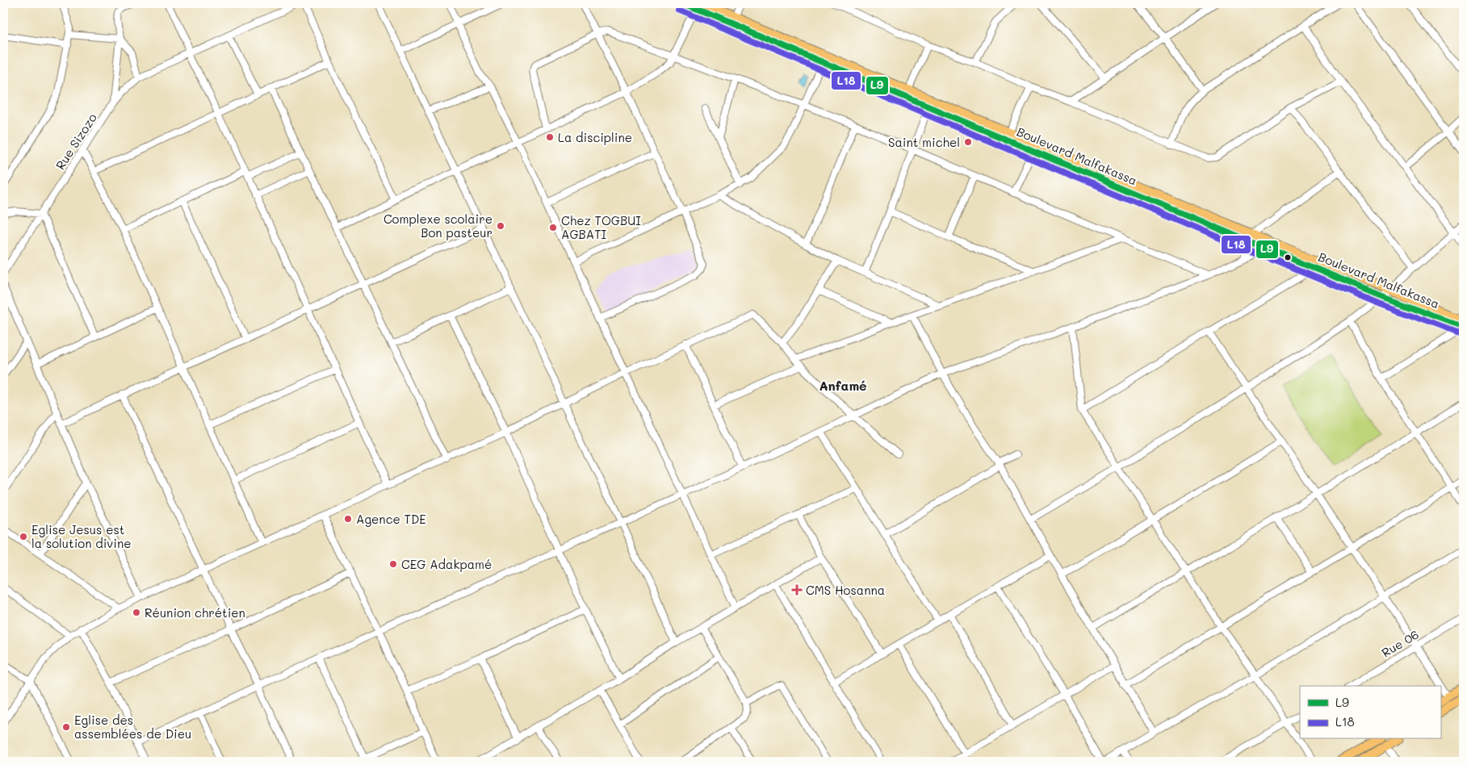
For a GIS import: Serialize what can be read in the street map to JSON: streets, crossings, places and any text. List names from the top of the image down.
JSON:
{
  "streets": {
    "main road": ["Boulevard Malfakassa"],
    "street": ["Rue Sizozo", "Rue 06"]
  },
  "districts": ["Anfamé"],
  "places": {
    "other": [
      "La discipline",
      "Saint michel",
      "Complexe scolaire Bon pasteur",
      "Chez TOGBUI AGBATI",
      "Agence TDE",
      "Eglise Jesus est la solution divine",
      "CEG Adakpamé",
      "Réunion chrétien",
      "Eglise des assemblées de Dieu"
    ],
    "health": ["CMS Hosanna"]
  },
  "lines": ["transit line L9", "transit line L18"],
  "legend": ["L9", "L18"]
}
